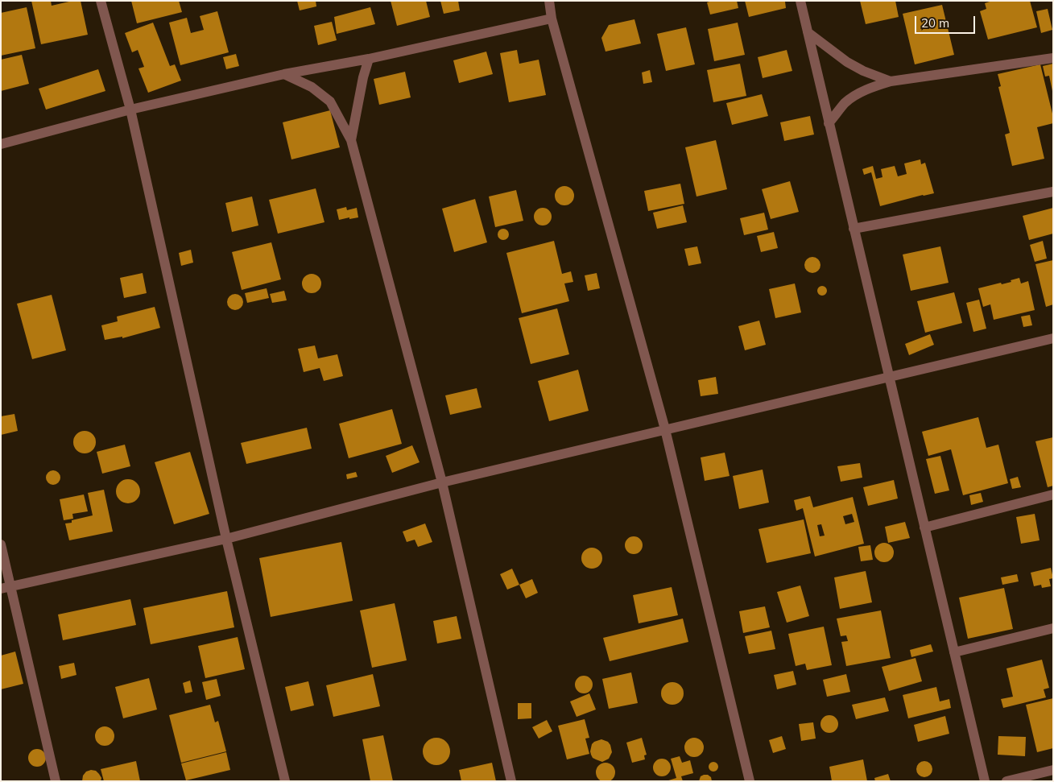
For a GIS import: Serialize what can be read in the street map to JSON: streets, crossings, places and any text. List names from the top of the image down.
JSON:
{
  "scale_bar": "20 m"
}
